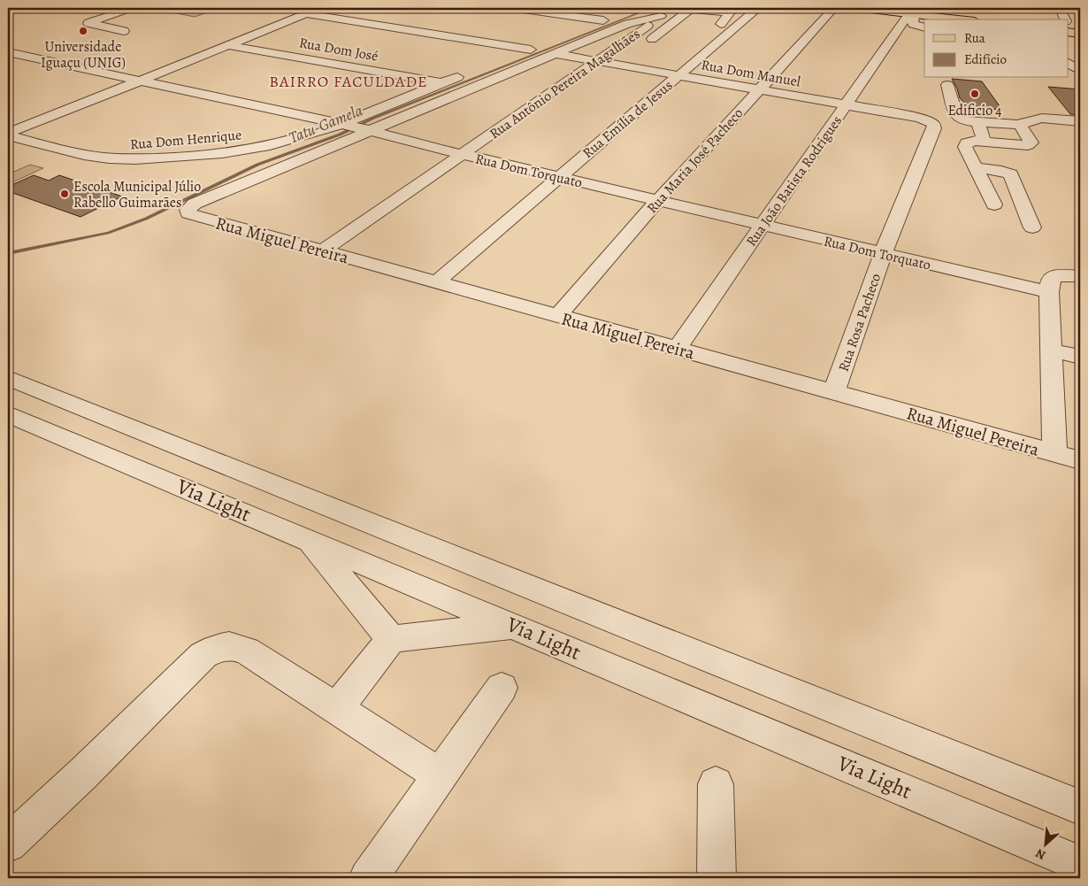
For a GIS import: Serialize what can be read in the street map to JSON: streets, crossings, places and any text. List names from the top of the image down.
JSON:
{
  "streets": {
    "street": [
      "Rua Dom José",
      "Rua Dom Manuel",
      "Rua Antônio Pereira Magalhães",
      "Rua Emília de Jesus",
      "Rua Dom Henrique",
      "Rua Maria José Pacheco",
      "Rua Dom Torquato",
      "Rua João Batista Rodrigues",
      "Rua Miguel Pereira",
      "Rua Rosa Pacheco",
      "Via Light"
    ]
  },
  "crossings": [
    ["Rua Dom José", "Rua Dom Henrique"],
    ["Rua Dom Manuel", "Rua Antônio Pereira Magalhães"],
    ["Rua Dom Manuel", "Rua Emília de Jesus"],
    ["Rua Dom Manuel", "Rua Maria José Pacheco"],
    ["Rua Dom Manuel", "Rua João Batista Rodrigues"],
    ["Rua Dom Manuel", "Rua Rosa Pacheco"],
    ["Rua Antônio Pereira Magalhães", "Rua Dom Torquato"],
    ["Rua Antônio Pereira Magalhães", "Rua Miguel Pereira"],
    ["Rua Emília de Jesus", "Rua Dom Torquato"],
    ["Rua Emília de Jesus", "Rua Miguel Pereira"],
    ["Rua Dom Henrique", "Rua Dom Torquato"],
    ["Rua Maria José Pacheco", "Rua Dom Torquato"],
    ["Rua Maria José Pacheco", "Rua Miguel Pereira"],
    ["Rua Dom Torquato", "Rua João Batista Rodrigues"],
    ["Rua Dom Torquato", "Rua Miguel Pereira"],
    ["Rua Dom Torquato", "Rua Rosa Pacheco"],
    ["Rua João Batista Rodrigues", "Rua Miguel Pereira"],
    ["Rua Miguel Pereira", "Rua Rosa Pacheco"]
  ],
  "districts": ["BAIRRO FACULDADE"],
  "water": ["Tatu-Gamela"],
  "places": ["Universidade Iguaçu (UNIG)", "Edificio 4", "Escola Municipal Júlio Rabello Guimarães"],
  "legend": ["Rua", "Edifício"],
  "north": "bottom left"
}
